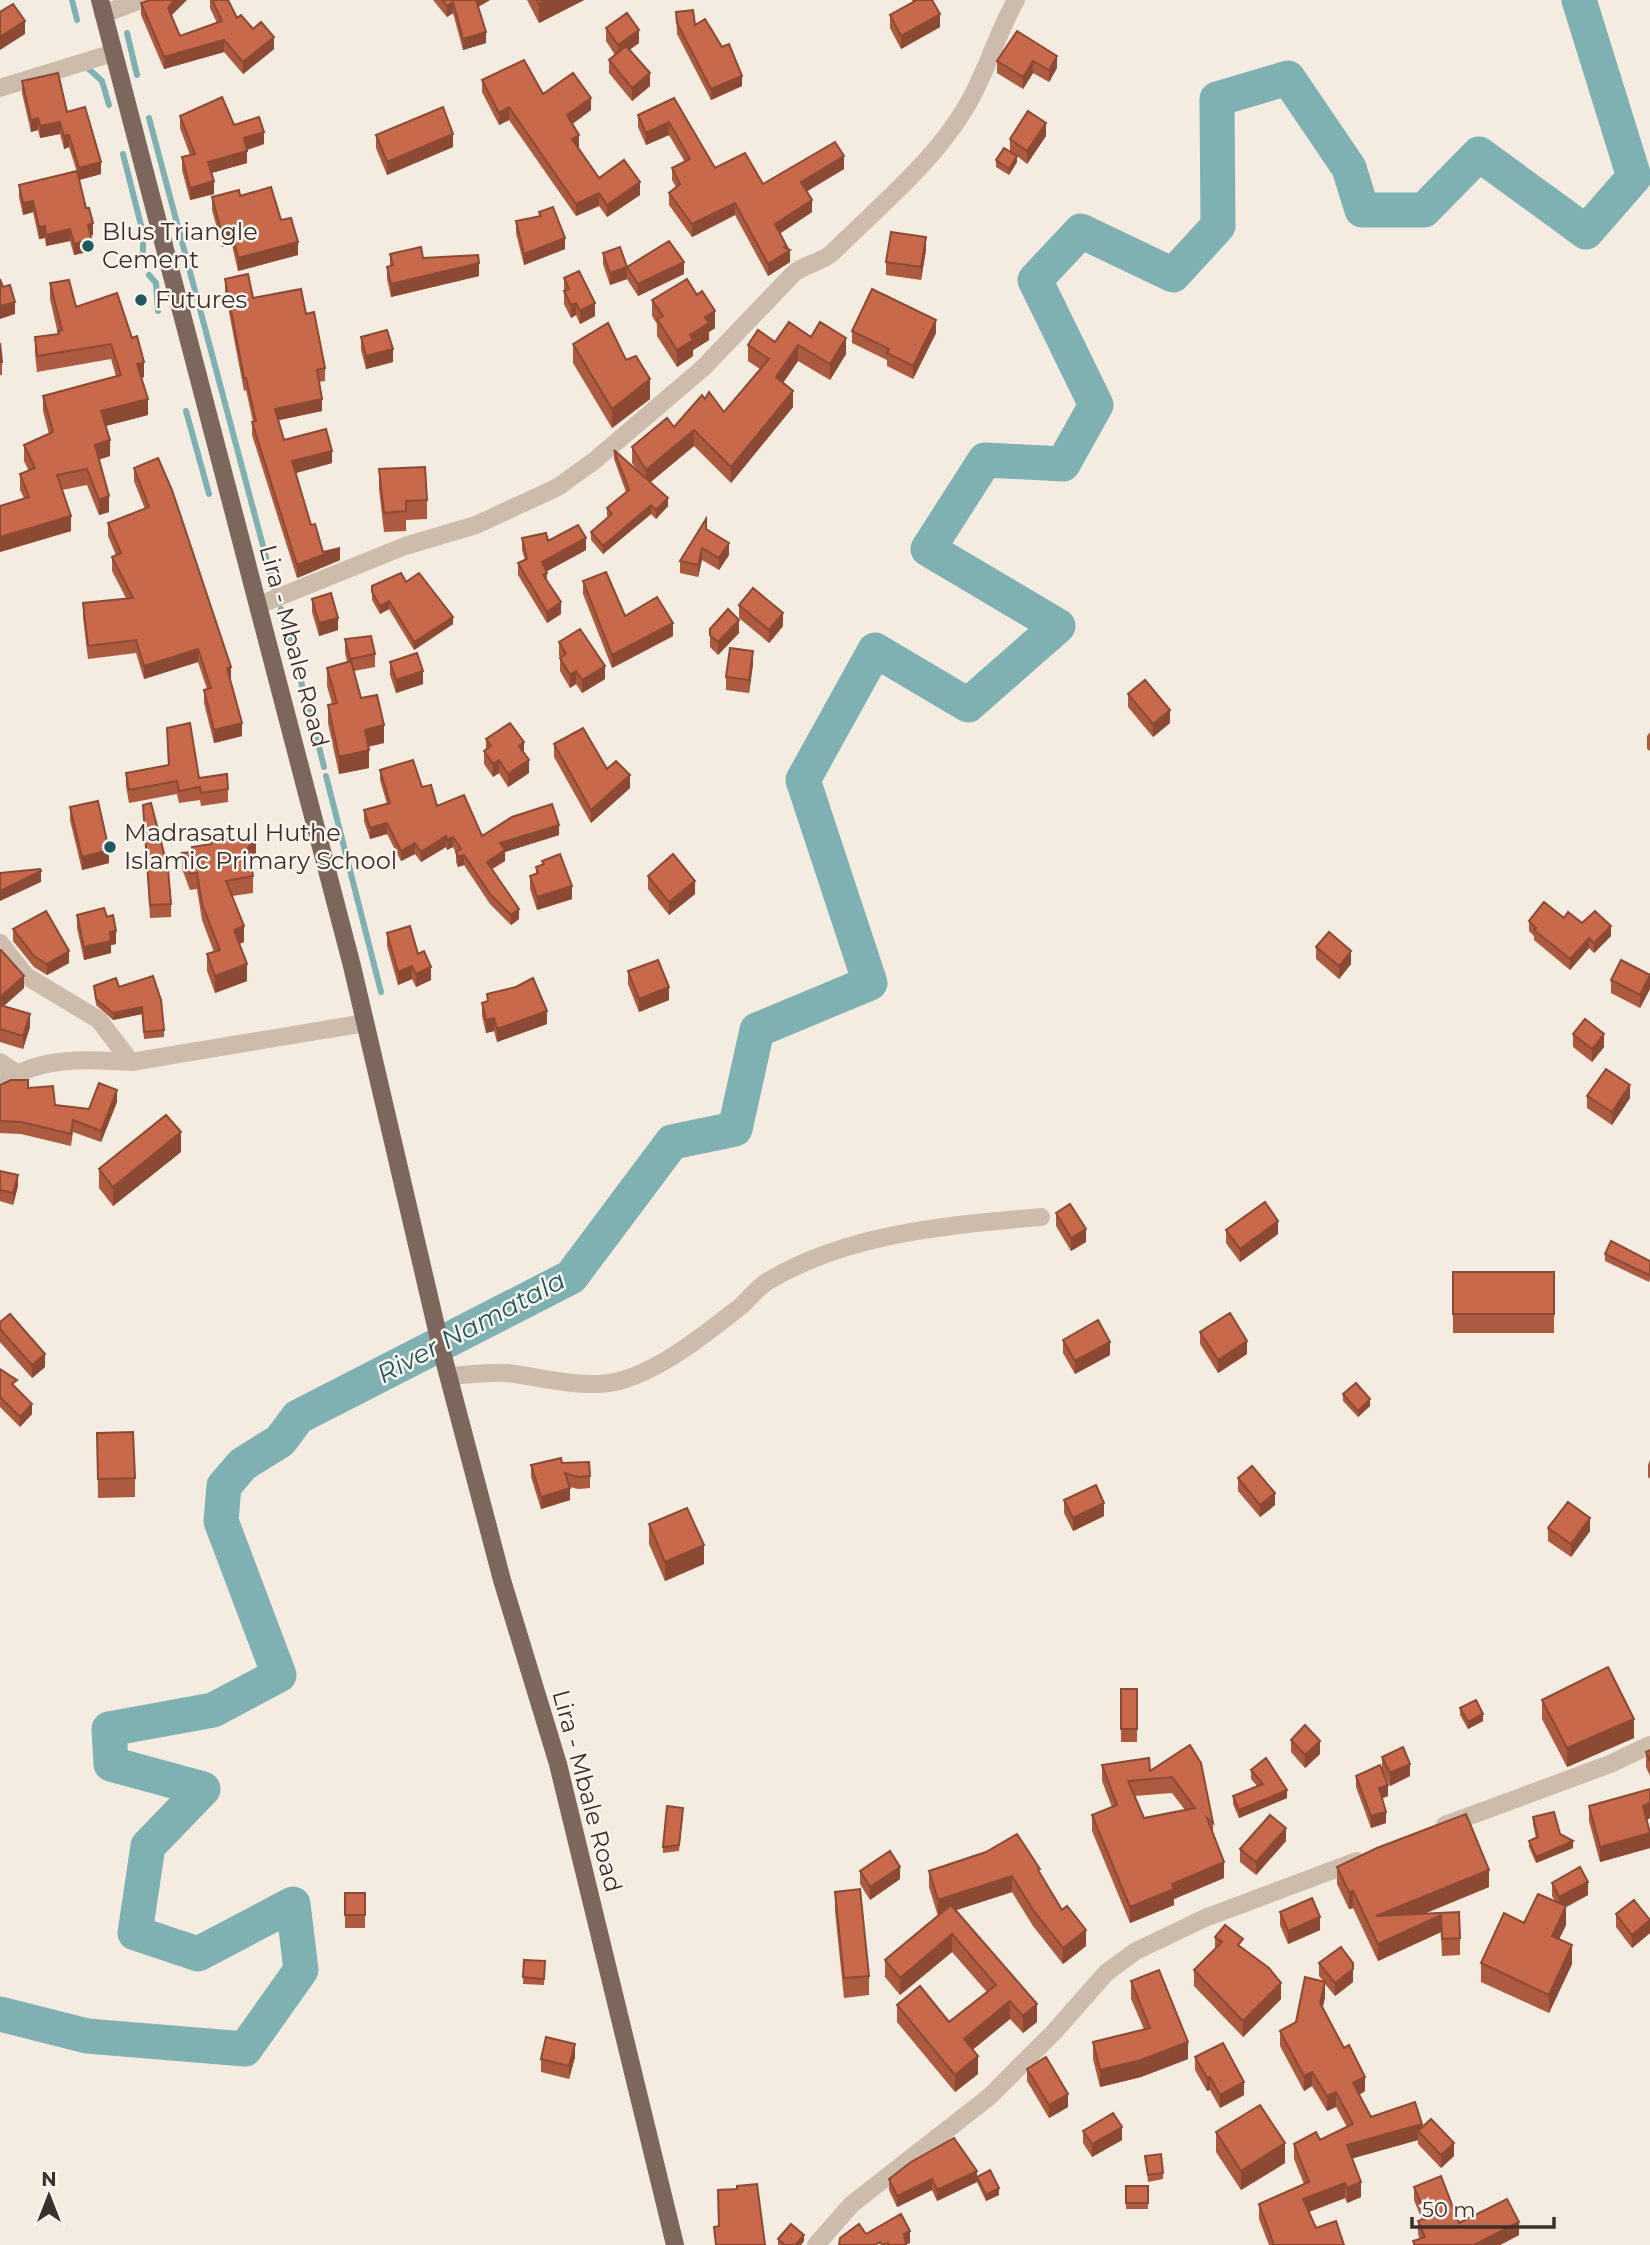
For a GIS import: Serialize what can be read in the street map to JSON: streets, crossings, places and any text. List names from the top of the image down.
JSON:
{
  "streets": {
    "main road": ["Lira - Mbale Road"]
  },
  "water": ["River Namatala"],
  "places": ["Blus Triangle Cement", "Futures", "Madrasatul Huthe Islamic Primary School"],
  "scale_bar": "50 m",
  "north": "top"
}
